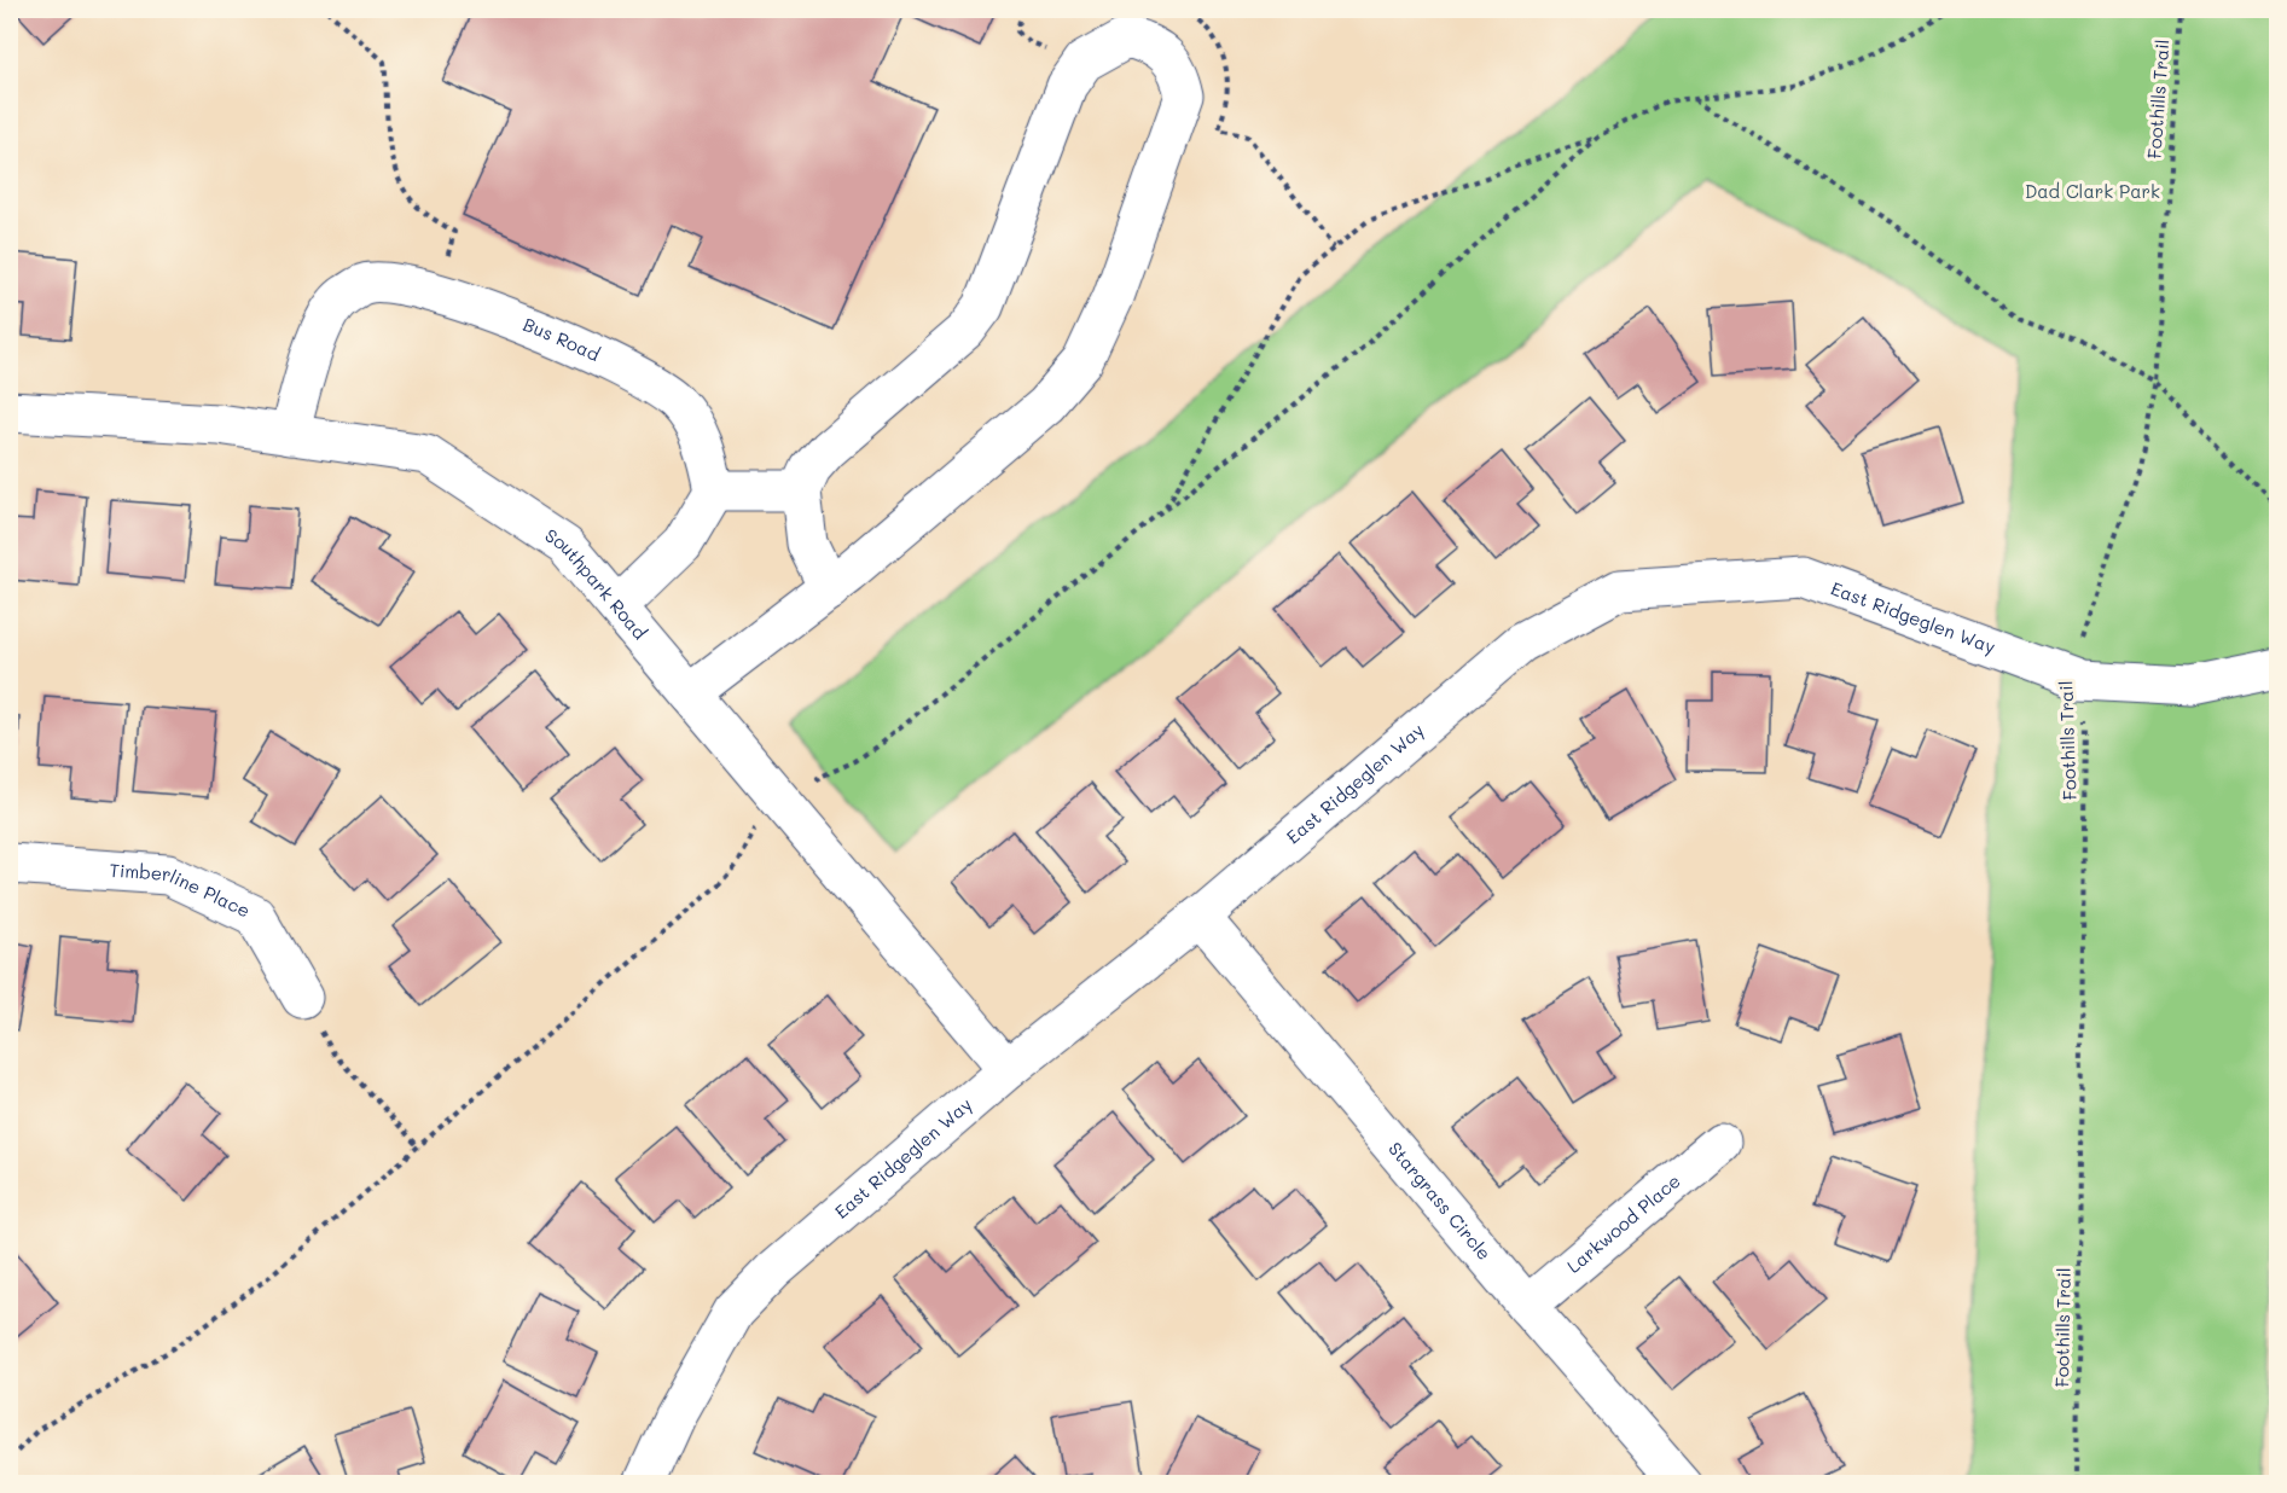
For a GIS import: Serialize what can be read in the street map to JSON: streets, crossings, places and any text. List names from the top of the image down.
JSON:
{
  "streets": {
    "street": [
      "Bus Road",
      "Southpark Road",
      "East Ridgeglen Way",
      "Timberline Place",
      "Stargrass Circle",
      "Larkwood Place"
    ],
    "path": ["Foothills Trail"]
  },
  "crossings": [
    ["Foothills Trail", "East Ridgeglen Way"],
    ["Bus Road", "Southpark Road"],
    ["Southpark Road", "East Ridgeglen Way"],
    ["East Ridgeglen Way", "Stargrass Circle"],
    ["Stargrass Circle", "Larkwood Place"]
  ],
  "parks": ["Dad Clark Park"]
}
